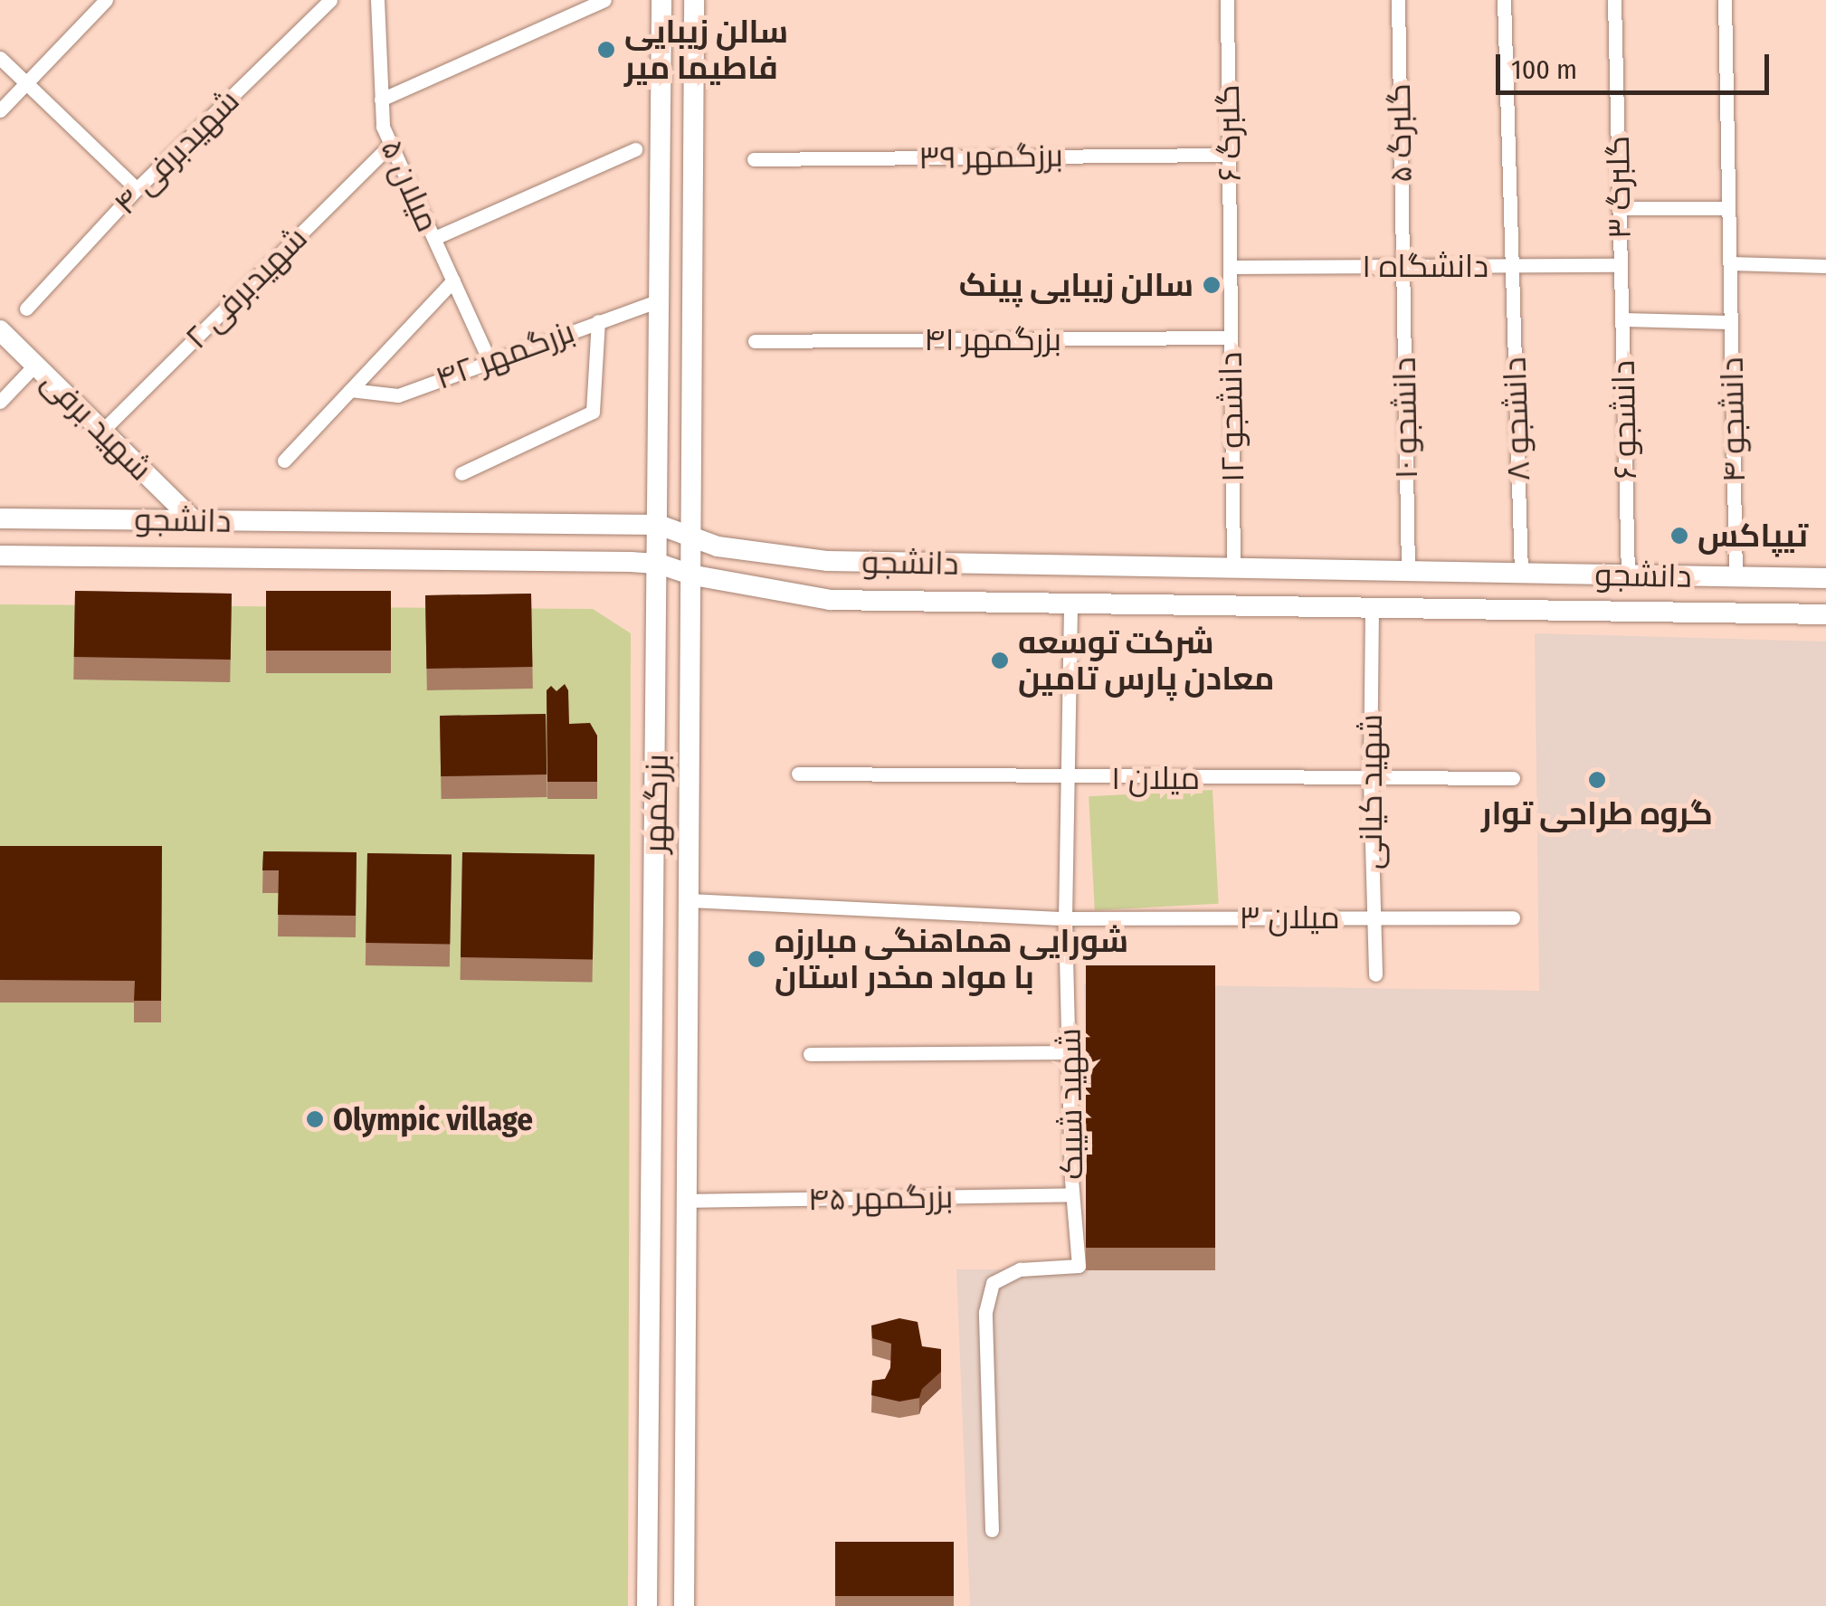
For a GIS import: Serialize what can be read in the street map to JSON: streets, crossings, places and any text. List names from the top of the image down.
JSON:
{
  "streets": {
    "main road": ["شهید برفی", "دانشجو", "بزرگمهر"],
    "street": [
      "گلبرگ ۶",
      "گلبرگ ۵",
      "شهیدبرفی ۴",
      "برزگمهر ۳۹",
      "میلان ۵",
      "گلبرگ ۳",
      "دانشگاه ۱",
      "شهیدبرفی ۲",
      "بزرگمهر ۴۱",
      "بزرگمهر ۴۲",
      "دانشجو ۱۲",
      "دانشجو ۱۰",
      "دانشجو ۸",
      "دانشجو ۶",
      "دانشجو ۴",
      "میلان ۱",
      "شهید کیانی",
      "میلان ۳",
      "شهید شیبک",
      "بزرگمهر ۴۵"
    ]
  },
  "crossings": [
    ["گلبرگ ۶", "برزگمهر ۳۹"],
    ["گلبرگ ۶", "دانشگاه ۱"],
    ["گلبرگ ۶", "دانشجو ۱۲"],
    ["گلبرگ ۵", "دانشگاه ۱"],
    ["گلبرگ ۵", "دانشجو ۱۰"],
    ["میلان ۵", "شهیدبرفی ۲"],
    ["میلان ۵", "بزرگمهر ۴۲"],
    ["گلبرگ ۳", "دانشگاه ۱"],
    ["گلبرگ ۳", "دانشجو ۶"],
    ["دانشگاه ۱", "دانشجو ۱۲"],
    ["دانشگاه ۱", "دانشجو ۱۰"],
    ["دانشگاه ۱", "دانشجو ۸"],
    ["دانشگاه ۱", "دانشجو ۶"],
    ["شهیدبرفی ۲", "شهید برفی"],
    ["بزرگمهر ۴۱", "دانشجو ۱۲"],
    ["بزرگمهر ۴۲", "بزرگمهر"],
    ["دانشجو ۱۲", "دانشجو"],
    ["دانشجو ۱۰", "دانشجو"],
    ["دانشجو ۸", "دانشجو"],
    ["دانشجو ۶", "دانشجو"],
    ["دانشجو ۴", "دانشجو"],
    ["شهید برفی", "دانشجو"],
    ["دانشجو", "شهید کیانی"],
    ["دانشجو", "بزرگمهر"],
    ["دانشجو", "شهید شیبک"],
    ["میلان ۱", "شهید کیانی"],
    ["میلان ۱", "شهید شیبک"],
    ["شهید کیانی", "میلان ۳"],
    ["بزرگمهر", "میلان ۳"],
    ["بزرگمهر", "بزرگمهر ۴۵"],
    ["میلان ۳", "شهید شیبک"],
    ["شهید شیبک", "بزرگمهر ۴۵"]
  ],
  "places": [
    "سالن زیبایی فاطیما میر",
    "سالن زیبایی پینک",
    "تیپاکس",
    "شرکت توسعه معادن پارس تامین",
    "گروه طراحی توار",
    "شورایی هماهنگی مبارزه با مواد مخدر استان",
    "Olympic village"
  ],
  "scale_bar": "100 m"
}
